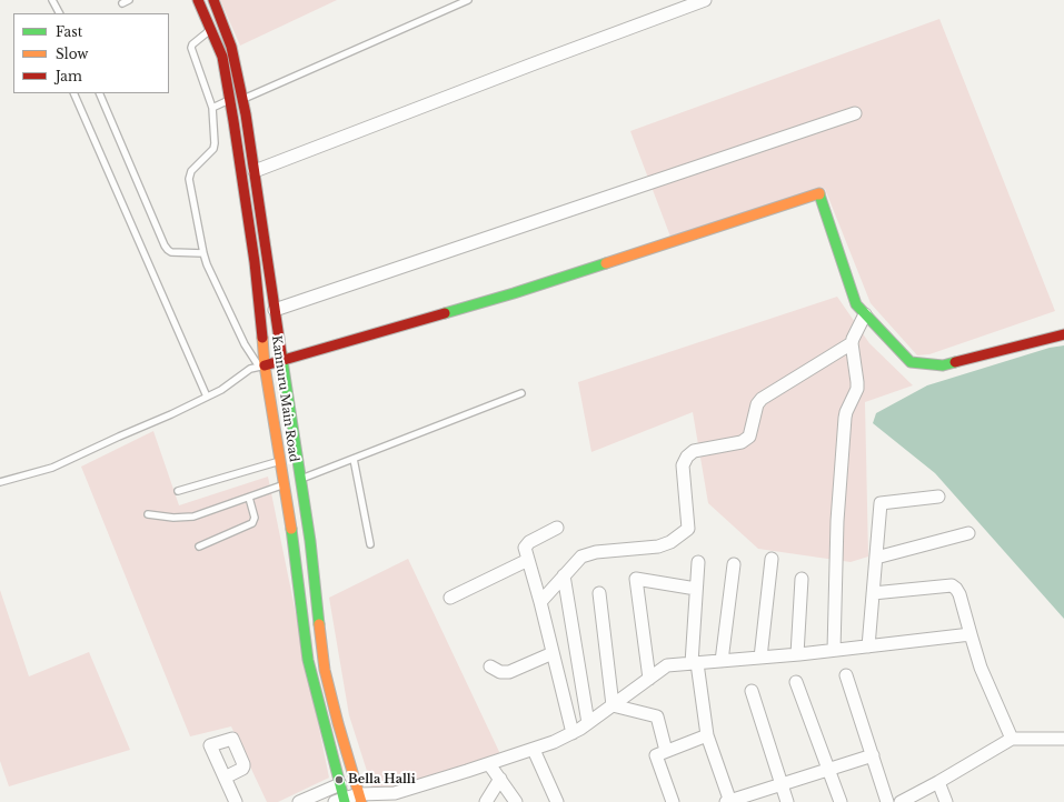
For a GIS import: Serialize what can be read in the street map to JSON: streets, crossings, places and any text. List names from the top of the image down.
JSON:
{
  "streets": {
    "main road": ["Kannuru Main Road"]
  },
  "places": ["Bella Halli"],
  "legend": ["Fast", "Slow", "Jam"]
}
